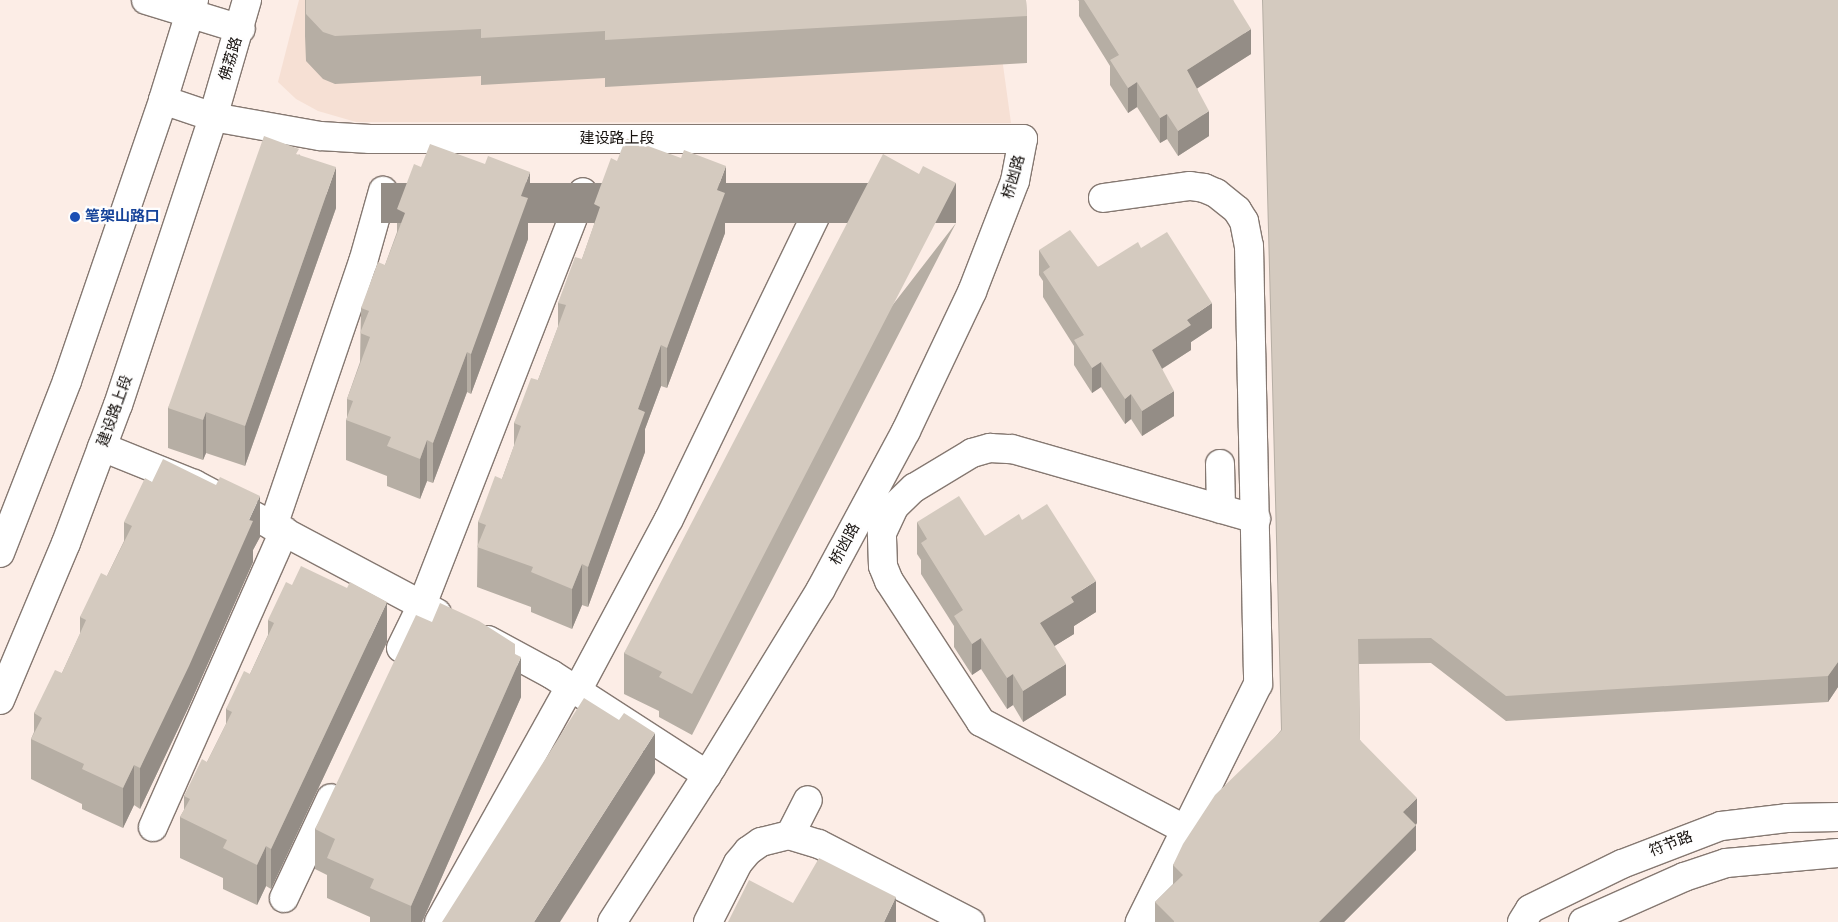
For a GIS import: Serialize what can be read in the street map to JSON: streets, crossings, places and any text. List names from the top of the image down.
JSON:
{
  "streets": {
    "main road": [
      "佛荔路",
      "建设路上段",
      "桥凼路",
      "符节路"
    ]
  },
  "crossings": [
    ["佛荔路", "建设路上段"],
    ["建设路上段", "桥凼路"]
  ],
  "places": ["笔架山路口"]
}
